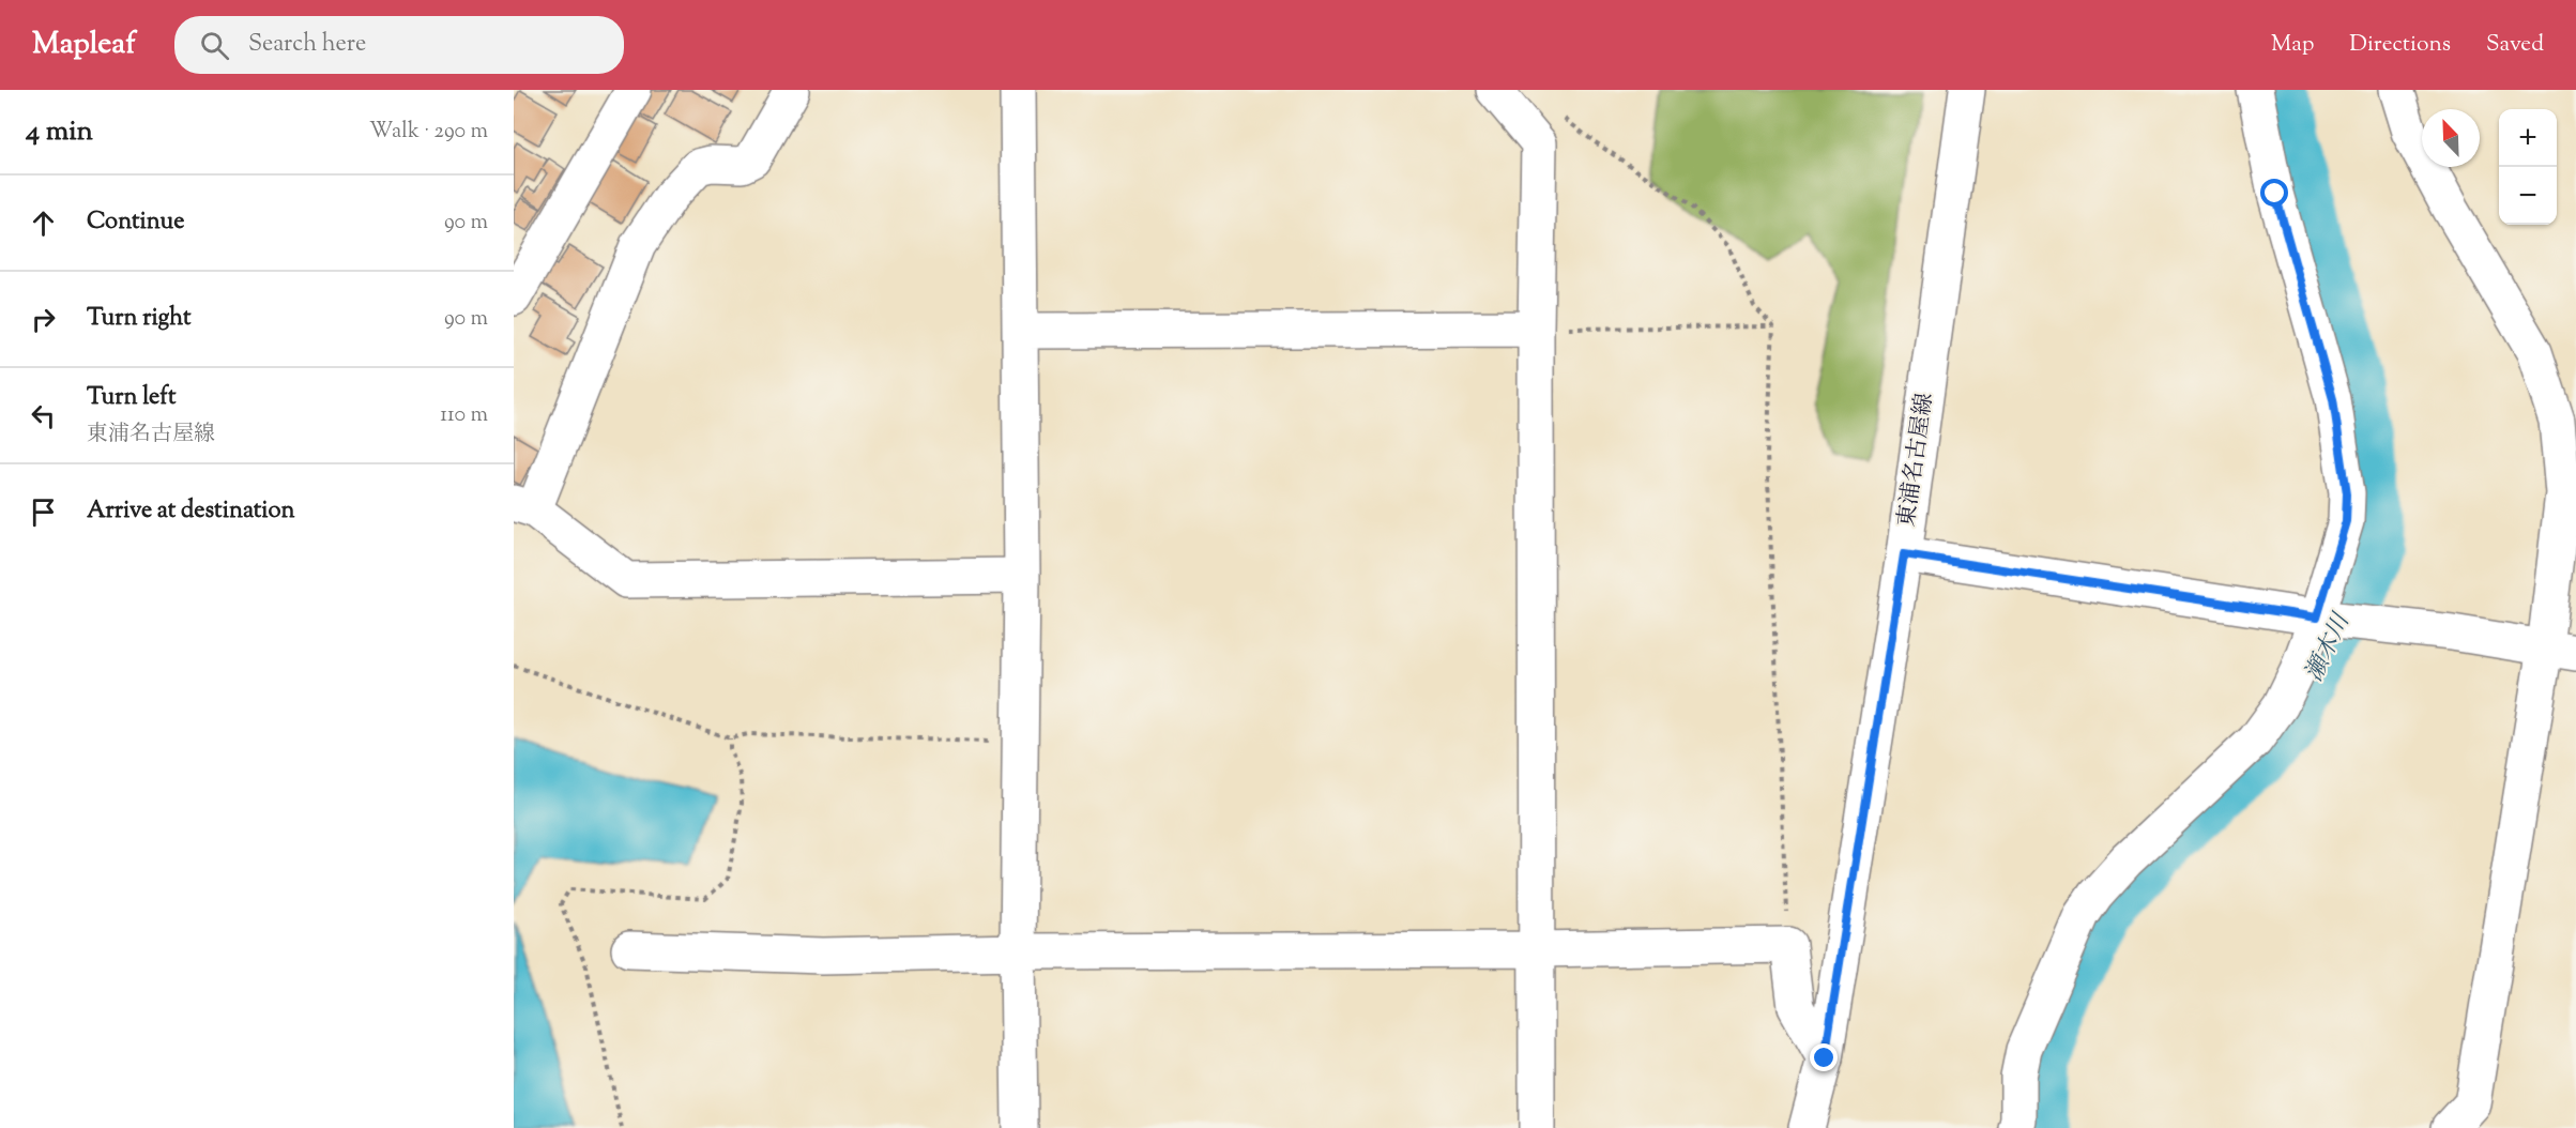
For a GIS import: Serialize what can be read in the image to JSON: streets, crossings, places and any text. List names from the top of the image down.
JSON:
{
  "streets": {
    "street": ["東浦名古屋線"]
  },
  "water": ["瀬木川"],
  "north": "top left",
  "page": {
    "header": "Mapleaf",
    "search": "Search here",
    "nav": ["Map", "Directions", "Saved"],
    "heading": ["4 min", "Walk · 290 m"],
    "map_buttons": ["+", "−"],
    "list": [
      ["Continue", "90 m"],
      ["Turn right", "90 m"],
      ["Turn left", "東浦名古屋線", "110 m"],
      "Arrive at destination"
    ]
  }
}
